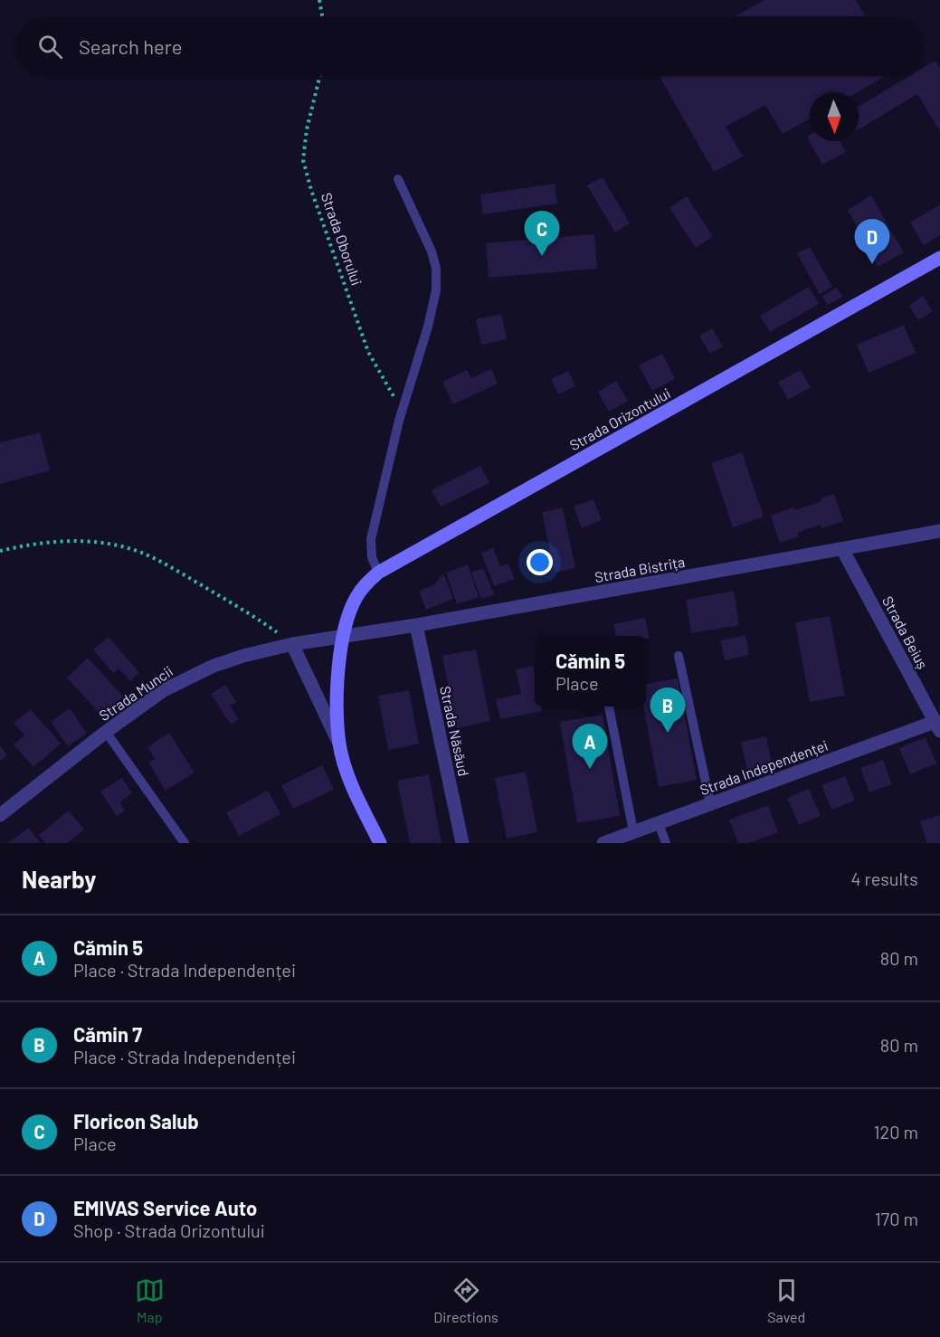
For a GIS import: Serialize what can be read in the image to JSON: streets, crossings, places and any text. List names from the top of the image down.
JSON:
{
  "streets": {
    "main road": ["Strada Orizontului"],
    "street": [
      "Strada Bistrița",
      "Strada Beiuș",
      "Strada Muncii",
      "Strada Năsăud",
      "Strada Independenței"
    ],
    "path": ["Strada Oborului"]
  },
  "crossings": [
    ["Strada Orizontului", "Strada Bistrița"],
    ["Strada Orizontului", "Strada Muncii"],
    ["Strada Bistrița", "Strada Beiuș"],
    ["Strada Bistrița", "Strada Muncii"],
    ["Strada Bistrița", "Strada Năsăud"],
    ["Strada Beiuș", "Strada Independenței"]
  ],
  "north": "bottom",
  "page": {
    "search": "Search here",
    "pins": [
      "C",
      "D",
      "B",
      "A"
    ],
    "popup": ["Cămin 5", "Place"],
    "heading": ["Nearby", "4 results"],
    "list": [
      {
        "mark": "A",
        "name": "Cămin 5",
        "note": "Place · Strada Independenței",
        "value": "80 m"
      },
      {
        "mark": "B",
        "name": "Cămin 7",
        "note": "Place · Strada Independenței",
        "value": "80 m"
      },
      {
        "mark": "C",
        "name": "Floricon Salub",
        "note": "Place",
        "value": "120 m"
      },
      {
        "mark": "D",
        "name": "EMIVAS Service Auto",
        "note": "Shop · Strada Orizontului",
        "value": "170 m"
      }
    ],
    "nav": ["Map", "Directions", "Saved"]
  }
}
